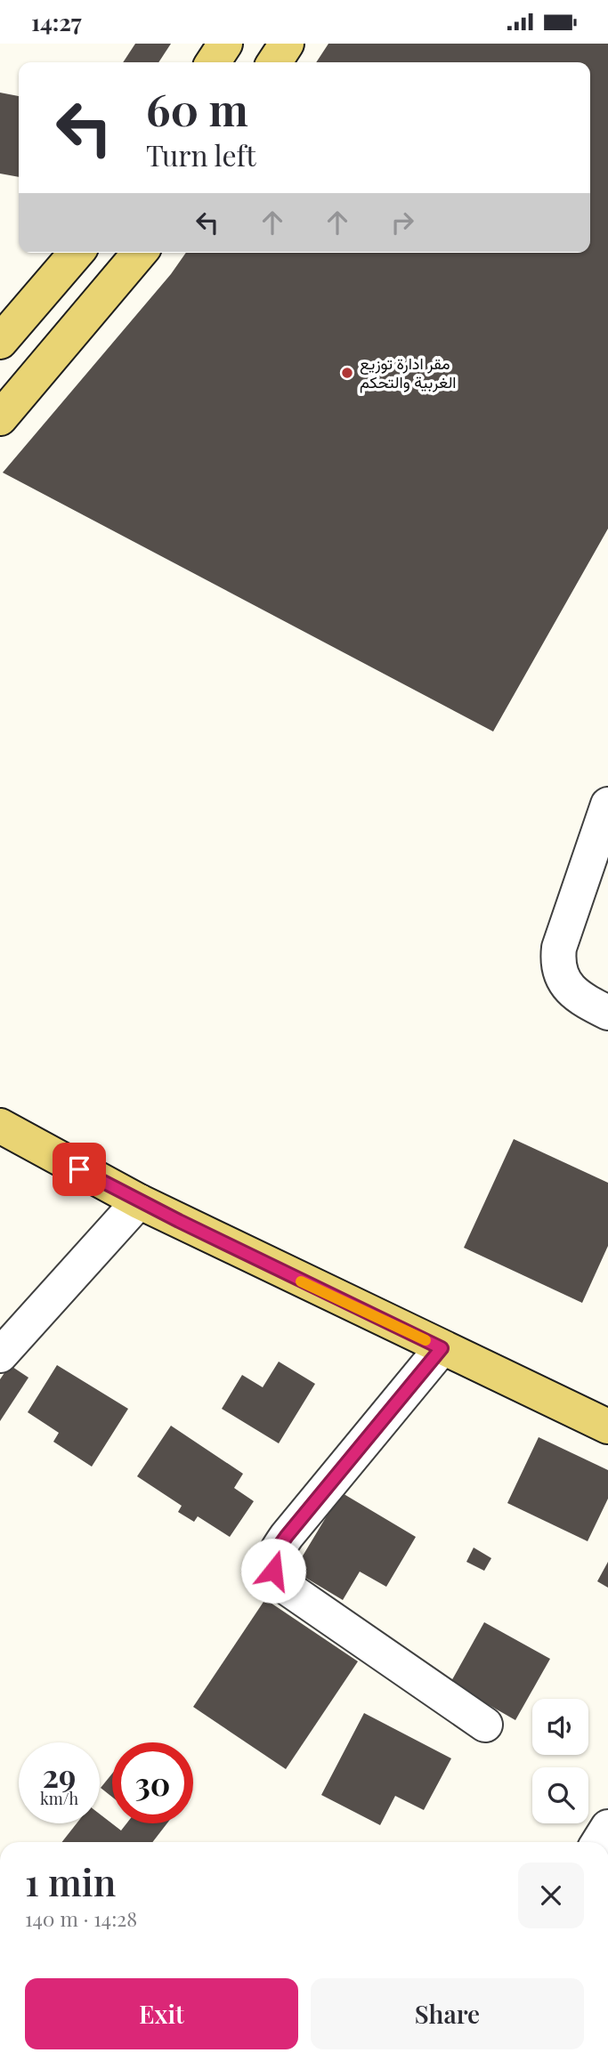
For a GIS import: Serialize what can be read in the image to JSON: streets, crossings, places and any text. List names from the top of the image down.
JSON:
{
  "places": ["مقر ادارة توزيع الغربية والتحكم"],
  "page": {
    "status": "14:27",
    "turn": ["60 m", "Turn left"],
    "speed": "29 km/h",
    "limit": "30",
    "heading": ["1 min", "140 m · 14:28"],
    "buttons": ["Exit", "Share"]
  }
}
